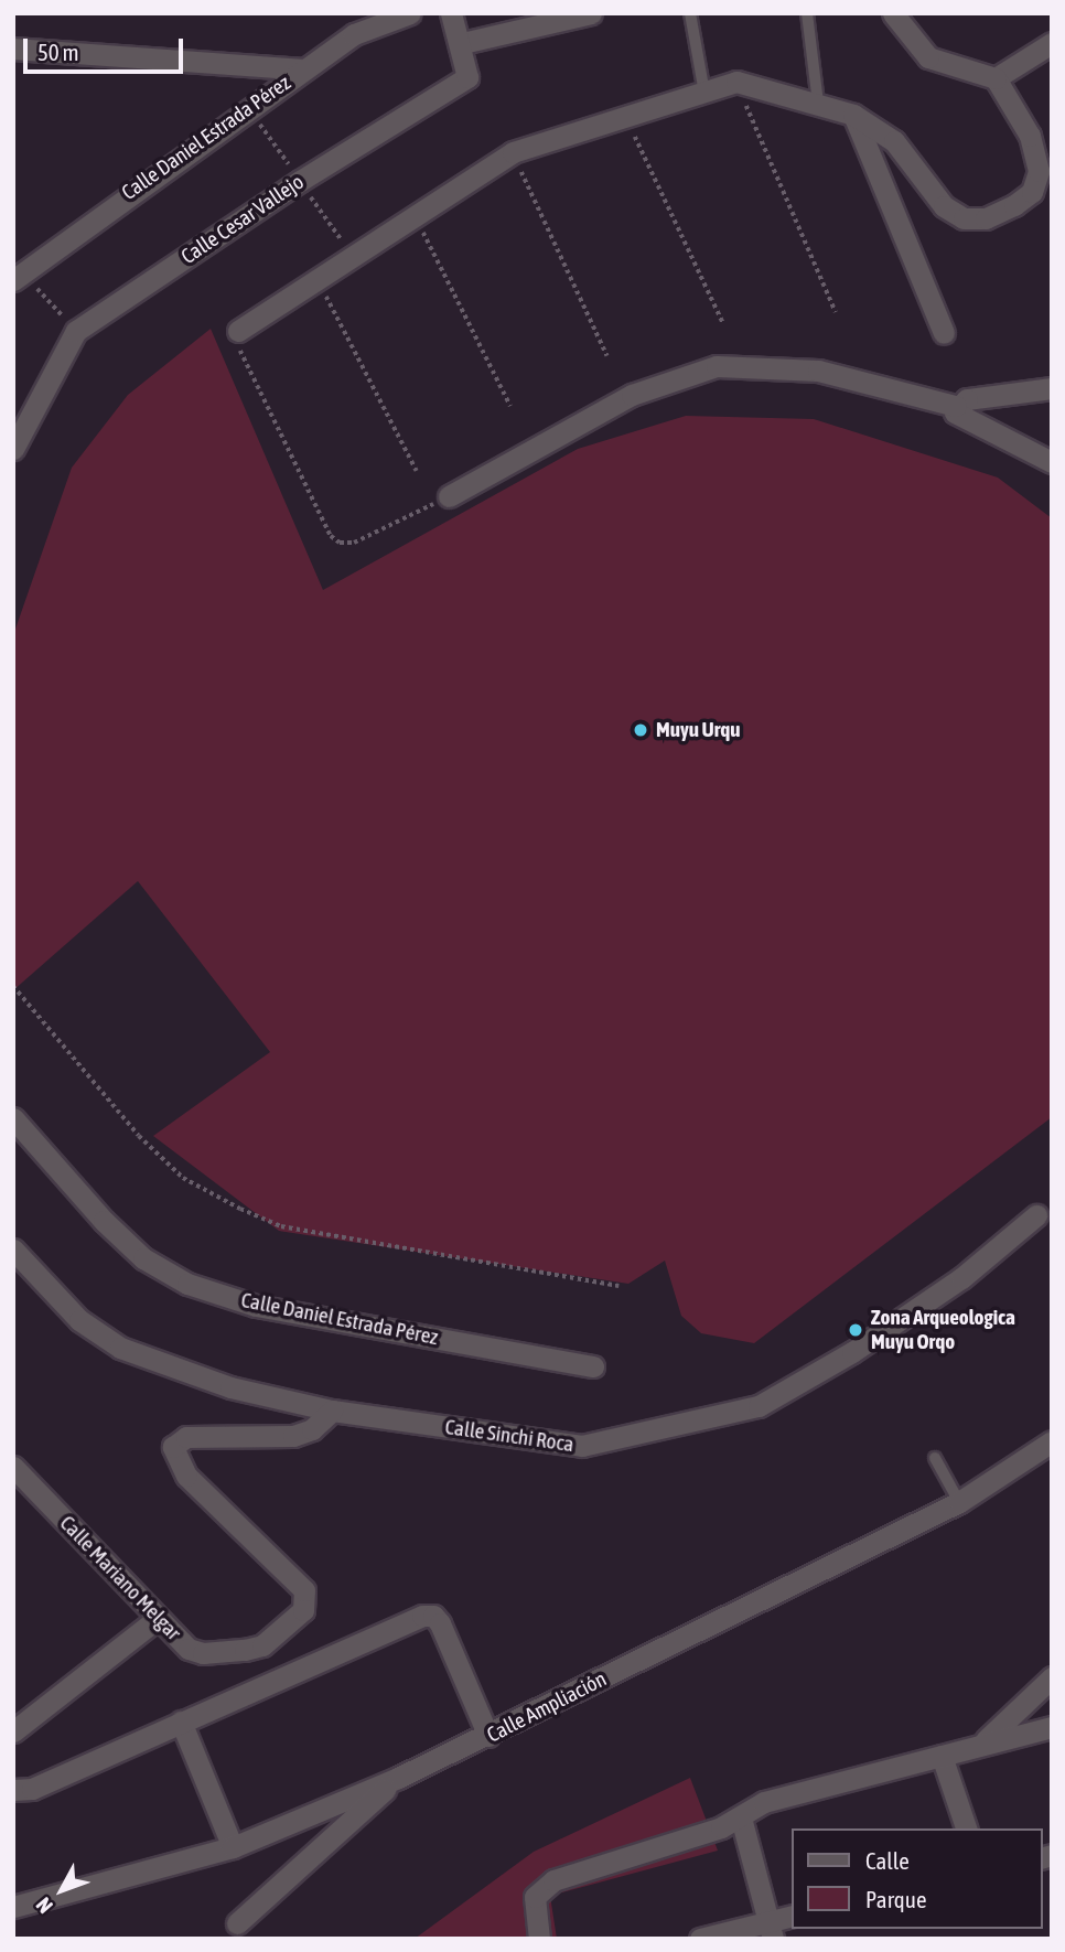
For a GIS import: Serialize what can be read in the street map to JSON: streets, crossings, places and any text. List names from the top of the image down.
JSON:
{
  "streets": {
    "street": [
      "Calle Daniel Estrada Pérez",
      "Calle Cesar Vallejo",
      "Calle Sinchi Roca",
      "Calle Mariano Melgar",
      "Calle Ampliación"
    ]
  },
  "crossings": [
    ["Calle Sinchi Roca", "Calle Mariano Melgar"]
  ],
  "places": ["Muyu Urqu", "Zona Arqueologica Muyu Orqo"],
  "legend": ["Calle", "Parque"],
  "scale_bar": "50 m",
  "north": "bottom left"
}
